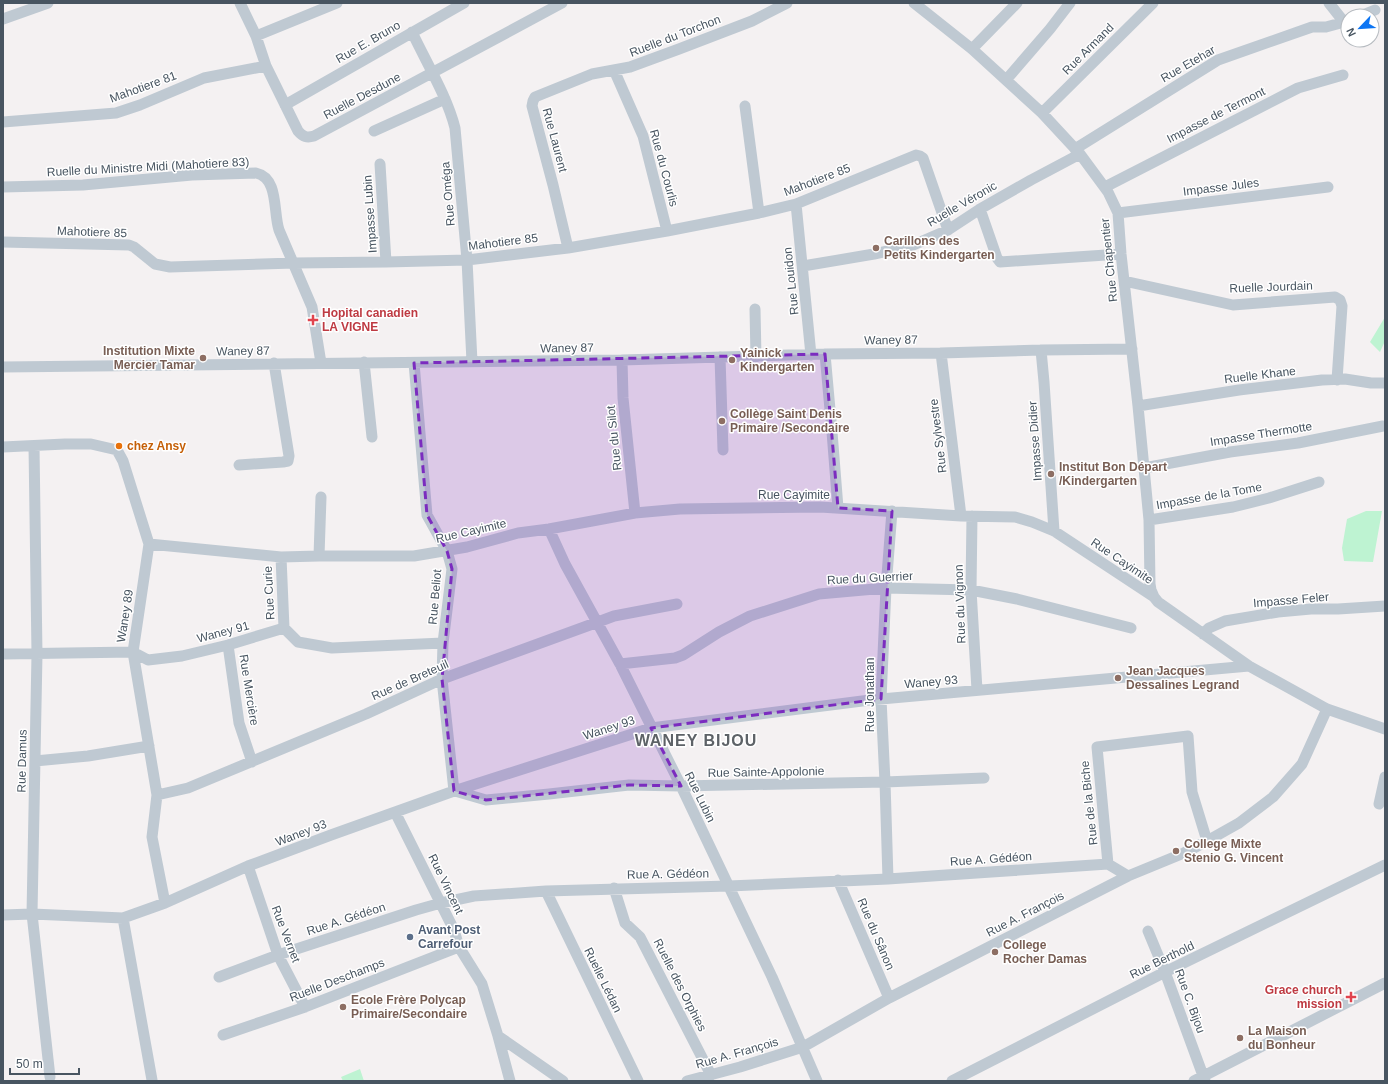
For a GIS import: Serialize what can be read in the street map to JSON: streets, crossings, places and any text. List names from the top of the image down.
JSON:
{
  "streets": {
    "street": [
      "Ruelle du Torchon",
      "Rue E. Bruno",
      "Rue Armand",
      "Rue Etehar",
      "Mahotiere 81",
      "Ruelle Desdune",
      "Impasse de Termont",
      "Rue Laurent",
      "Ruelle du Ministre Midi (Mahotiere 83)",
      "Rue du Courlis",
      "Mahotiere 85",
      "Impasse Jules",
      "Rue Oméga",
      "Ruelle Véronic",
      "Impasse Lubin",
      "Rue Chapentier",
      "Rue Louidon",
      "Ruelle Jourdain",
      "Waney 87",
      "Ruelle Khane",
      "Impasse Thermotte",
      "Rue Sylvestre",
      "Rue du Silot",
      "Impasse Didier",
      "Rue Cayimite",
      "Impasse de la Tome",
      "Rue du Guerrier",
      "Rue Curie",
      "Rue Beliot",
      "Impasse Feler",
      "Rue du Vignon",
      "Waney 89",
      "Waney 91",
      "Rue de Breteuil",
      "Waney 93",
      "Rue Mercière",
      "Rue Jonathan",
      "Rue Damus",
      "Rue Sainte-Appolonie",
      "Rue Lubin",
      "Rue de la Biche",
      "Rue A. Gédéon",
      "Rue Vincent",
      "Rue A. François",
      "Rue Vernet",
      "Rue du Sânon",
      "Rue Berthold",
      "Ruelle Deschamps",
      "Ruelle Lédan",
      "Ruelle des Orphies",
      "Rue C. Bijou"
    ]
  },
  "crossings": [
    ["Ruelle du Torchon", "Rue Laurent"],
    ["Ruelle du Torchon", "Rue du Courlis"],
    ["Rue E. Bruno", "Ruelle Desdune"],
    ["Rue E. Bruno", "Rue Oméga"],
    ["Rue Armand", "Rue Chapentier"],
    ["Rue Etehar", "Ruelle Véronic"],
    ["Rue Etehar", "Rue Chapentier"],
    ["Mahotiere 81", "Ruelle Desdune"],
    ["Ruelle Desdune", "Rue Oméga"],
    ["Impasse de Termont", "Rue Chapentier"],
    ["Rue Laurent", "Rue du Courlis"],
    ["Rue Laurent", "Mahotiere 85"],
    ["Ruelle du Ministre Midi (Mahotiere 83)", "Mahotiere 85"],
    ["Ruelle du Ministre Midi (Mahotiere 83)", "Waney 87"],
    ["Rue du Courlis", "Mahotiere 85"],
    ["Mahotiere 85", "Rue Oméga"],
    ["Mahotiere 85", "Ruelle Véronic"],
    ["Mahotiere 85", "Impasse Lubin"],
    ["Mahotiere 85", "Rue Louidon"],
    ["Impasse Jules", "Rue Chapentier"],
    ["Rue Oméga", "Waney 87"],
    ["Ruelle Véronic", "Rue Chapentier"],
    ["Ruelle Véronic", "Rue Louidon"],
    ["Rue Chapentier", "Ruelle Jourdain"],
    ["Rue Chapentier", "Waney 87"],
    ["Rue Chapentier", "Ruelle Khane"],
    ["Rue Chapentier", "Impasse Thermotte"],
    ["Rue Chapentier", "Rue Cayimite"],
    ["Rue Chapentier", "Impasse de la Tome"],
    ["Rue Louidon", "Waney 87"],
    ["Ruelle Jourdain", "Ruelle Khane"],
    ["Waney 87", "Rue Sylvestre"],
    ["Waney 87", "Rue du Silot"],
    ["Waney 87", "Impasse Didier"],
    ["Waney 87", "Rue Beliot"],
    ["Rue Sylvestre", "Rue Cayimite"],
    ["Rue Sylvestre", "Rue du Vignon"],
    ["Rue du Silot", "Rue Cayimite"],
    ["Impasse Didier", "Rue Cayimite"],
    ["Rue Cayimite", "Rue Curie"],
    ["Rue Cayimite", "Rue Beliot"],
    ["Rue Cayimite", "Impasse Feler"],
    ["Rue Cayimite", "Rue du Vignon"],
    ["Rue Cayimite", "Waney 89"],
    ["Rue Cayimite", "Waney 93"],
    ["Rue Cayimite", "Rue Jonathan"],
    ["Rue Cayimite", "Rue Lubin"],
    ["Rue Cayimite", "Rue A. François"],
    ["Rue du Guerrier", "Rue du Vignon"],
    ["Rue du Guerrier", "Rue Jonathan"],
    ["Rue du Guerrier", "Rue Lubin"],
    ["Rue Curie", "Waney 91"],
    ["Rue Beliot", "Rue de Breteuil"],
    ["Rue Beliot", "Waney 93"],
    ["Rue Beliot", "Rue Sainte-Appolonie"],
    ["Rue du Vignon", "Waney 93"],
    ["Waney 89", "Waney 91"],
    ["Waney 89", "Rue de Breteuil"],
    ["Waney 89", "Waney 93"],
    ["Waney 89", "Rue Damus"],
    ["Waney 91", "Rue Mercière"],
    ["Waney 91", "Rue Damus"],
    ["Rue de Breteuil", "Rue Mercière"],
    ["Rue de Breteuil", "Rue Lubin"],
    ["Waney 93", "Rue Jonathan"],
    ["Waney 93", "Rue Damus"],
    ["Waney 93", "Rue Sainte-Appolonie"],
    ["Waney 93", "Rue Lubin"],
    ["Waney 93", "Rue Vincent"],
    ["Waney 93", "Rue Vernet"],
    ["Rue Jonathan", "Rue Sainte-Appolonie"],
    ["Rue Jonathan", "Rue A. Gédéon"],
    ["Rue Sainte-Appolonie", "Rue Lubin"],
    ["Rue Lubin", "Rue A. Gédéon"],
    ["Rue Lubin", "Rue A. François"],
    ["Rue de la Biche", "Rue A. Gédéon"],
    ["Rue de la Biche", "Rue A. François"],
    ["Rue A. Gédéon", "Rue Vincent"],
    ["Rue A. Gédéon", "Rue Vernet"],
    ["Rue A. Gédéon", "Rue du Sânon"],
    ["Rue A. Gédéon", "Ruelle Lédan"],
    ["Rue A. Gédéon", "Ruelle des Orphies"],
    ["Rue Vincent", "Ruelle Deschamps"],
    ["Rue A. François", "Rue du Sânon"],
    ["Rue A. François", "Ruelle des Orphies"],
    ["Rue Vernet", "Ruelle Deschamps"],
    ["Rue Berthold", "Rue C. Bijou"]
  ],
  "districts": ["WANEY BIJOU"],
  "places": {
    "other": [
      "Carillons des Petits Kindergarten",
      "Institution Mixte Mercier Tamar",
      "Yainick Kindergarten",
      "Collège Saint Denis Primaire /Secondaire",
      "chez Ansy",
      "Institut Bon Départ /Kindergarten",
      "Jean Jacques Dessalines Legrand",
      "College Mixte Stenio G. Vincent",
      "Avant Post Carrefour",
      "College Rocher Damas",
      "Ecole Frère Polycap Primaire/Secondaire",
      "La Maison du Bonheur"
    ],
    "health": ["Hopital canadien LA VIGNE", "Grace church mission"]
  },
  "scale_bar": "50 m",
  "north": "bottom left"
}
